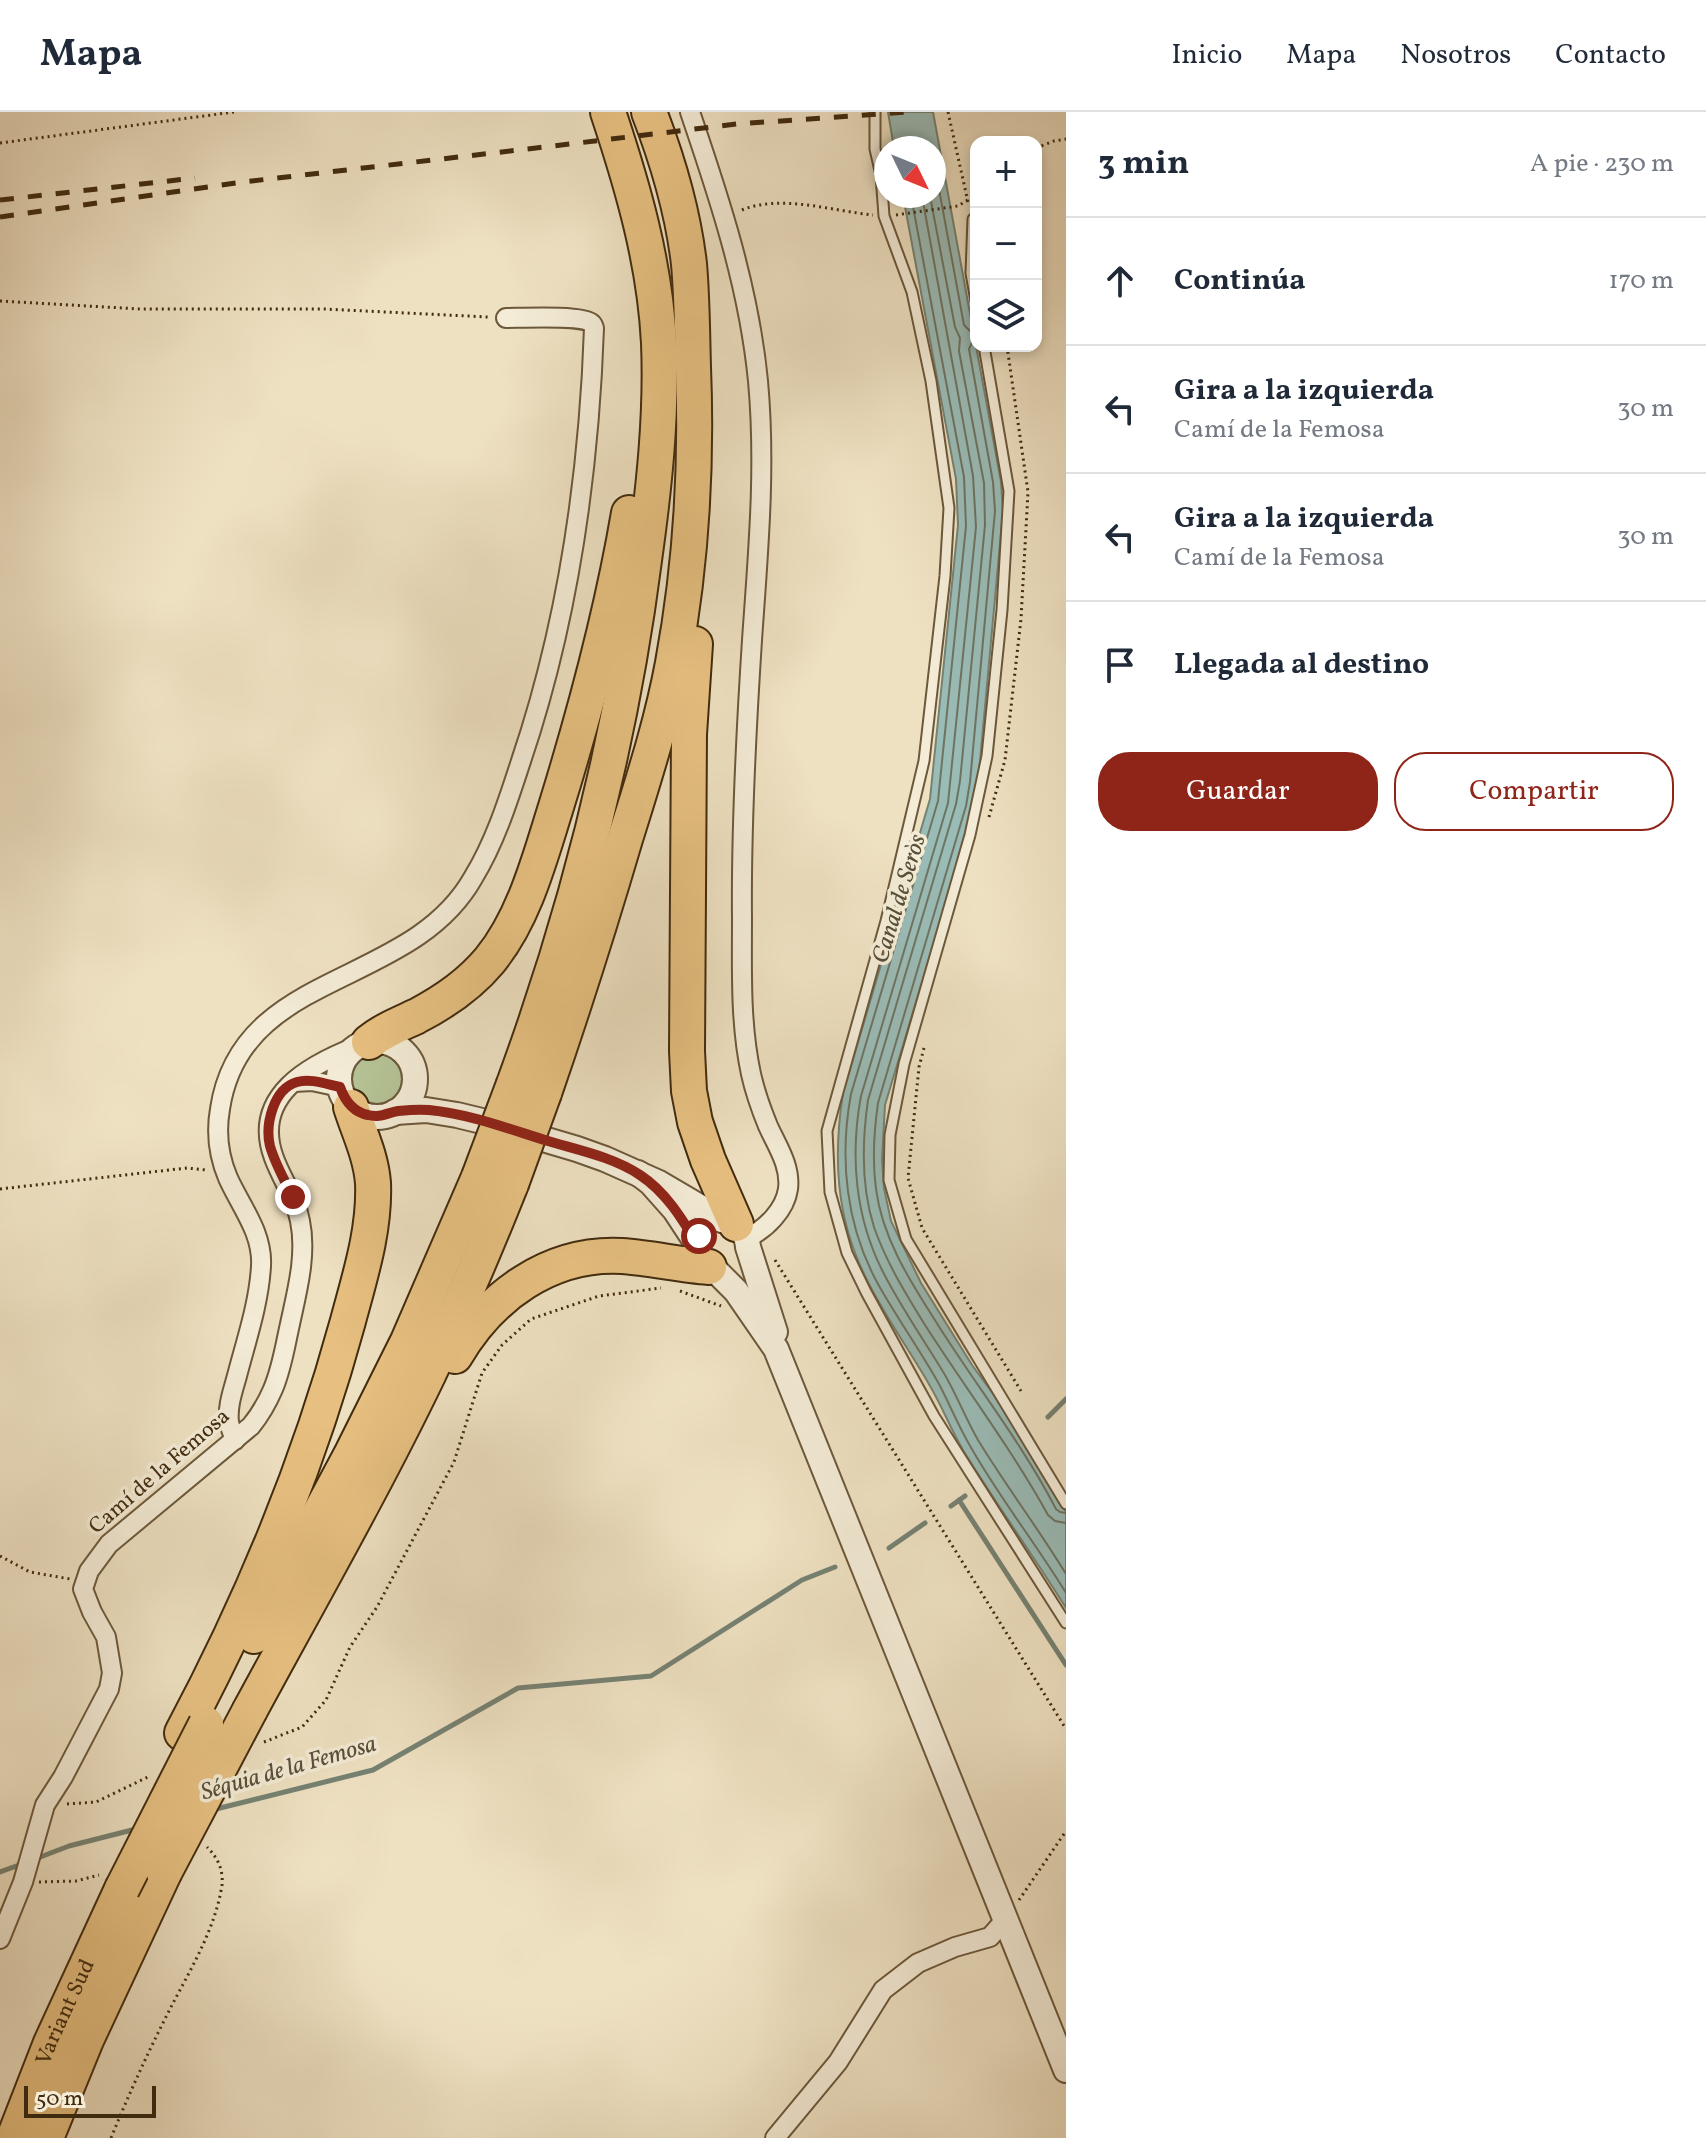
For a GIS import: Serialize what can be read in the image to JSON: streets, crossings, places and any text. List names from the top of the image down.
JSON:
{
  "streets": {
    "highway": ["Variant Sud"],
    "street": ["Camí de la Femosa"]
  },
  "water": ["Canal de Seròs", "Séquia de la Femosa"],
  "scale_bar": "50 m",
  "north": "bottom right",
  "page": {
    "header": "Mapa",
    "nav": [
      "Inicio",
      "Mapa",
      "Nosotros",
      "Contacto"
    ],
    "heading": ["3 min", "A pie · 230 m"],
    "map_buttons": ["+", "−"],
    "list": [
      ["Continúa", "170 m"],
      ["Gira a la izquierda", "Camí de la Femosa", "30 m"],
      ["Gira a la izquierda", "Camí de la Femosa", "30 m"],
      "Llegada al destino"
    ],
    "buttons": ["Guardar", "Compartir"],
    "scale": "50 m"
  }
}
